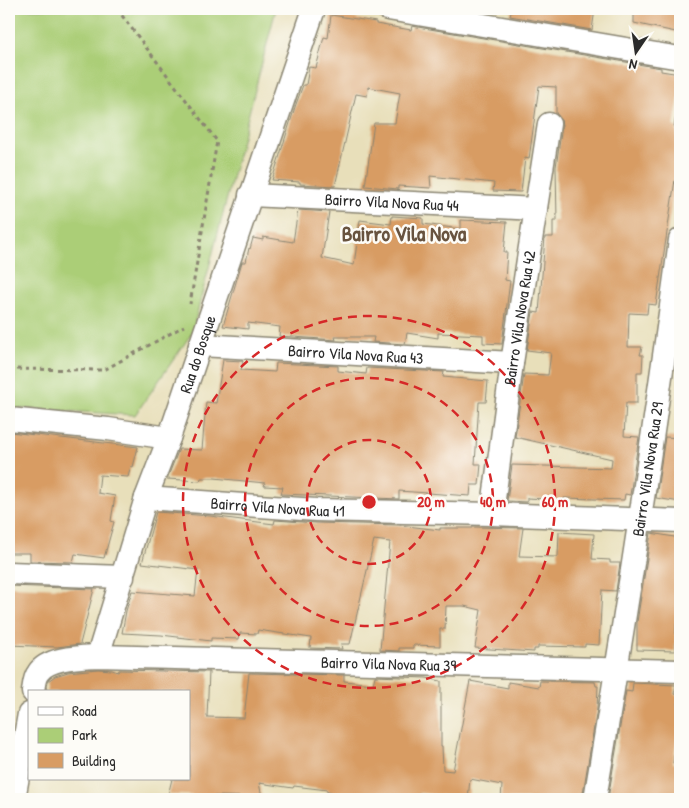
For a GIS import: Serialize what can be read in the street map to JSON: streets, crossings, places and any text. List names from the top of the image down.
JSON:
{
  "streets": {
    "street": [
      "Bairro Vila Nova Rua 44",
      "Bairro Vila Nova Rua 42",
      "Rua do Bosque",
      "Bairro Vila Nova Rua 43",
      "Bairro Vila Nova Rua 29",
      "Bairro Vila Nova Rua 41",
      "Bairro Vila Nova Rua 39"
    ]
  },
  "crossings": [
    ["Bairro Vila Nova Rua 44", "Bairro Vila Nova Rua 42"],
    ["Bairro Vila Nova Rua 44", "Rua do Bosque"],
    ["Bairro Vila Nova Rua 42", "Bairro Vila Nova Rua 43"],
    ["Bairro Vila Nova Rua 42", "Bairro Vila Nova Rua 41"],
    ["Rua do Bosque", "Bairro Vila Nova Rua 43"],
    ["Rua do Bosque", "Bairro Vila Nova Rua 41"],
    ["Rua do Bosque", "Bairro Vila Nova Rua 39"],
    ["Bairro Vila Nova Rua 29", "Bairro Vila Nova Rua 41"],
    ["Bairro Vila Nova Rua 29", "Bairro Vila Nova Rua 39"]
  ],
  "districts": ["Bairro Vila Nova"],
  "legend": ["Road", "Park", "Building"],
  "north": "bottom",
  "rings": ["20 m", "40 m", "60 m"]
}
